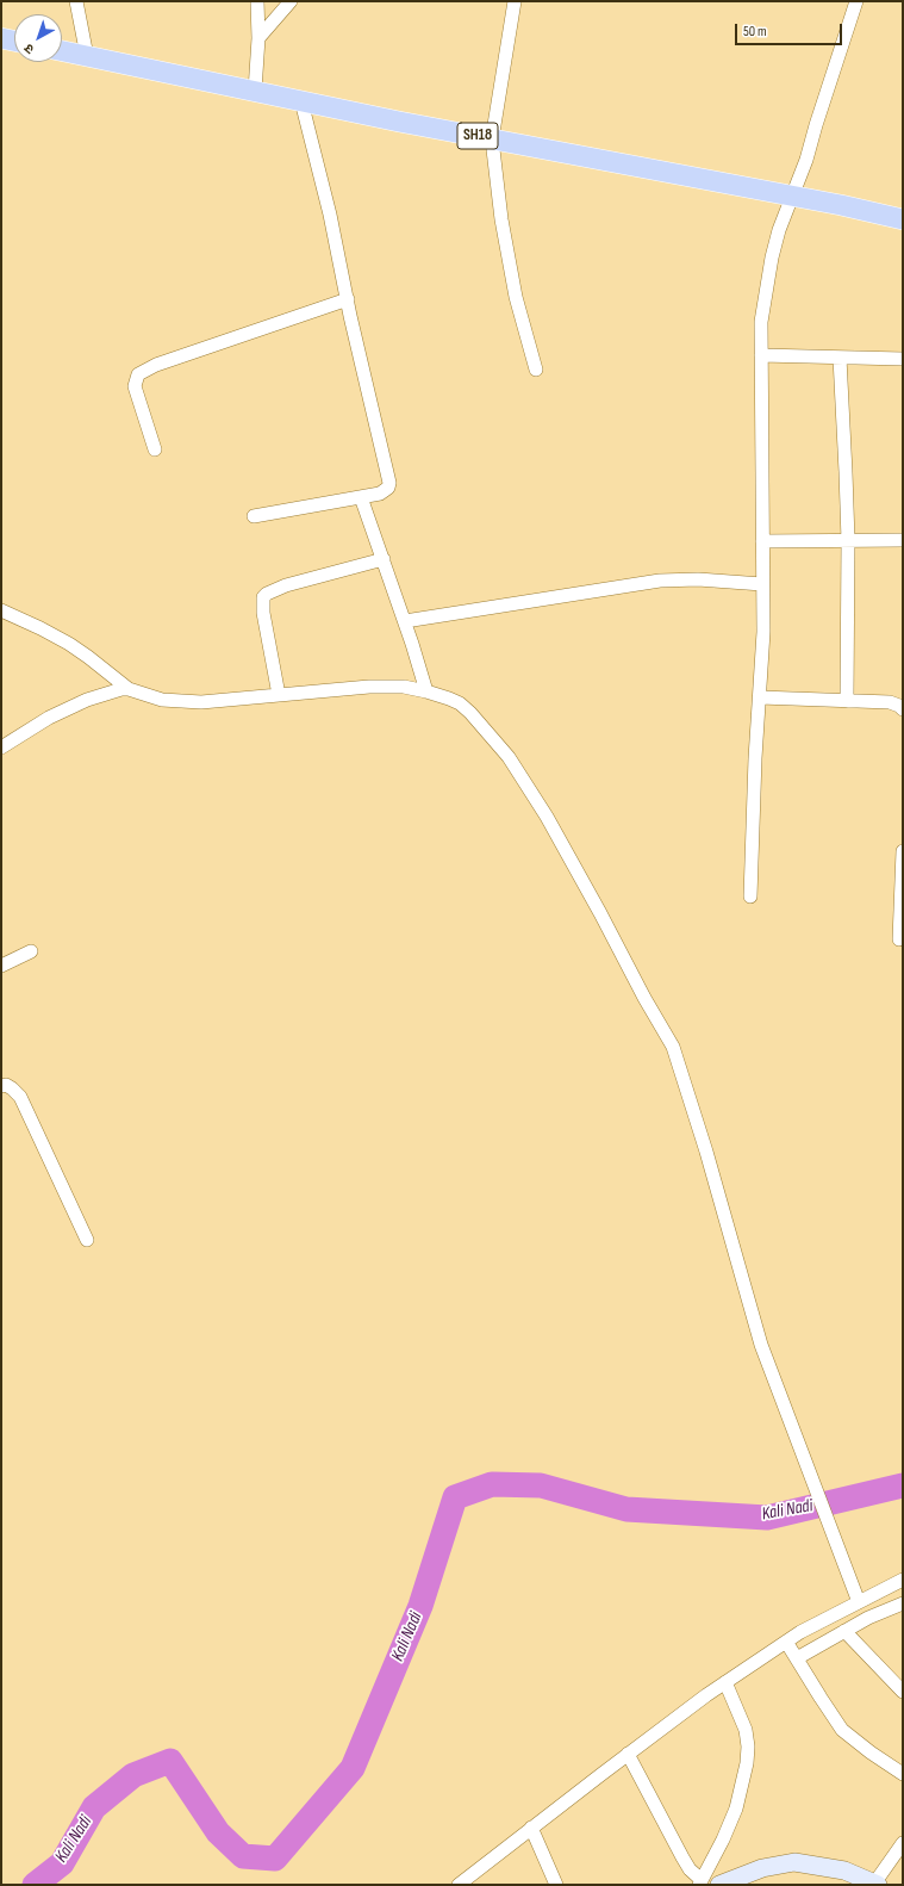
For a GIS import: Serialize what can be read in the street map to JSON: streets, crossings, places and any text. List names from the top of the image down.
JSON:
{
  "streets": {
    "main road": ["SH18"]
  },
  "water": ["Kali Nadi"],
  "scale_bar": "50 m",
  "north": "bottom left"
}
